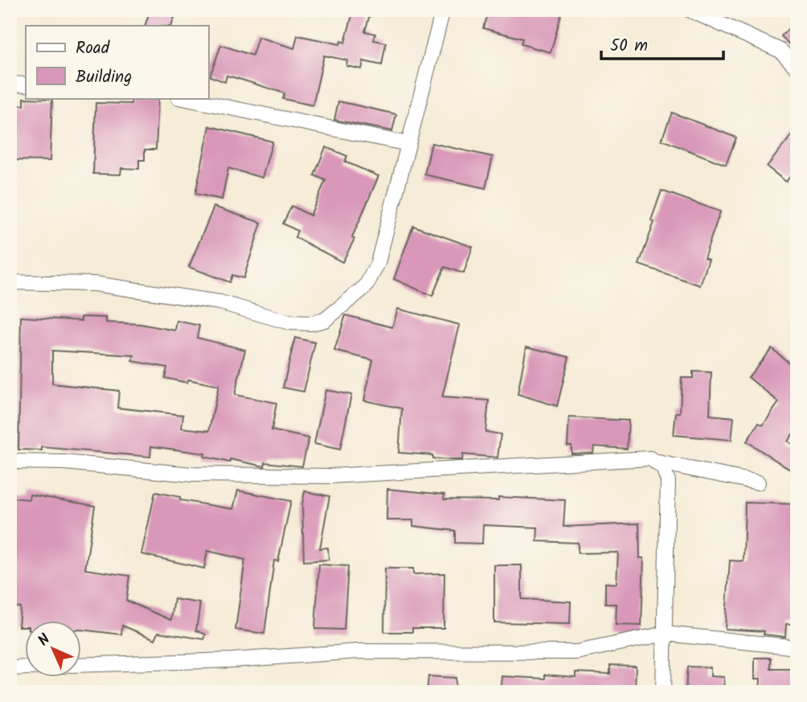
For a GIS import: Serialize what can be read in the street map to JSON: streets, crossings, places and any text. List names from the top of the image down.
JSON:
{
  "legend": ["Road", "Building"],
  "scale_bar": "50 m",
  "north": "top left"
}
